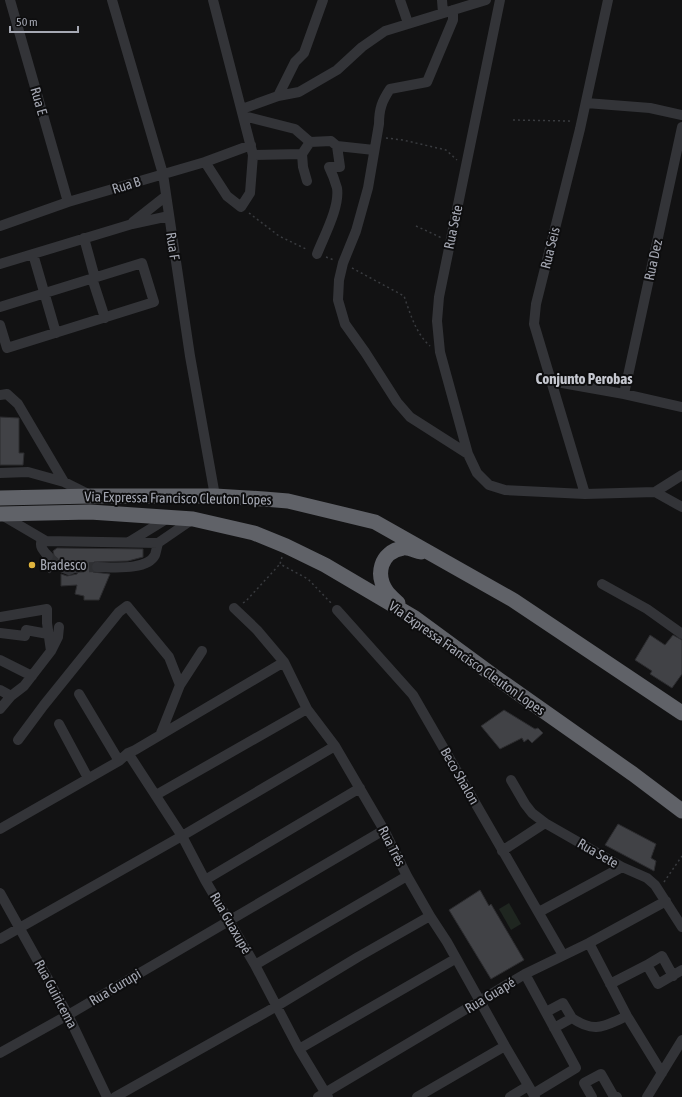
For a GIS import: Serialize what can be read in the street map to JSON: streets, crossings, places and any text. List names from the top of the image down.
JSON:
{
  "streets": {
    "highway": ["Via Expressa Francisco Cleuton Lopes"],
    "street": [
      "Rua E",
      "Rua B",
      "Rua Sete",
      "Rua F",
      "Rua Seis",
      "Rua Dez",
      "Beco Shalon",
      "Rua Três",
      "Rua Guaxupé",
      "Rua Gurupi",
      "Rua Guiricema",
      "Rua Guapé"
    ]
  },
  "crossings": [
    ["Rua E", "Rua B"],
    ["Rua B", "Rua F"],
    ["Rua Sete", "Rua Seis"],
    ["Rua Sete", "Rua Guapé"],
    ["Rua F", "Via Expressa Francisco Cleuton Lopes"],
    ["Beco Shalon", "Rua Guapé"],
    ["Rua Três", "Rua Gurupi"],
    ["Rua Três", "Rua Guapé"],
    ["Rua Guaxupé", "Rua Gurupi"],
    ["Rua Guaxupé", "Rua Guapé"],
    ["Rua Gurupi", "Rua Guiricema"]
  ],
  "districts": ["Conjunto Perobas"],
  "places": ["Bradesco"],
  "scale_bar": "50 m"
}
